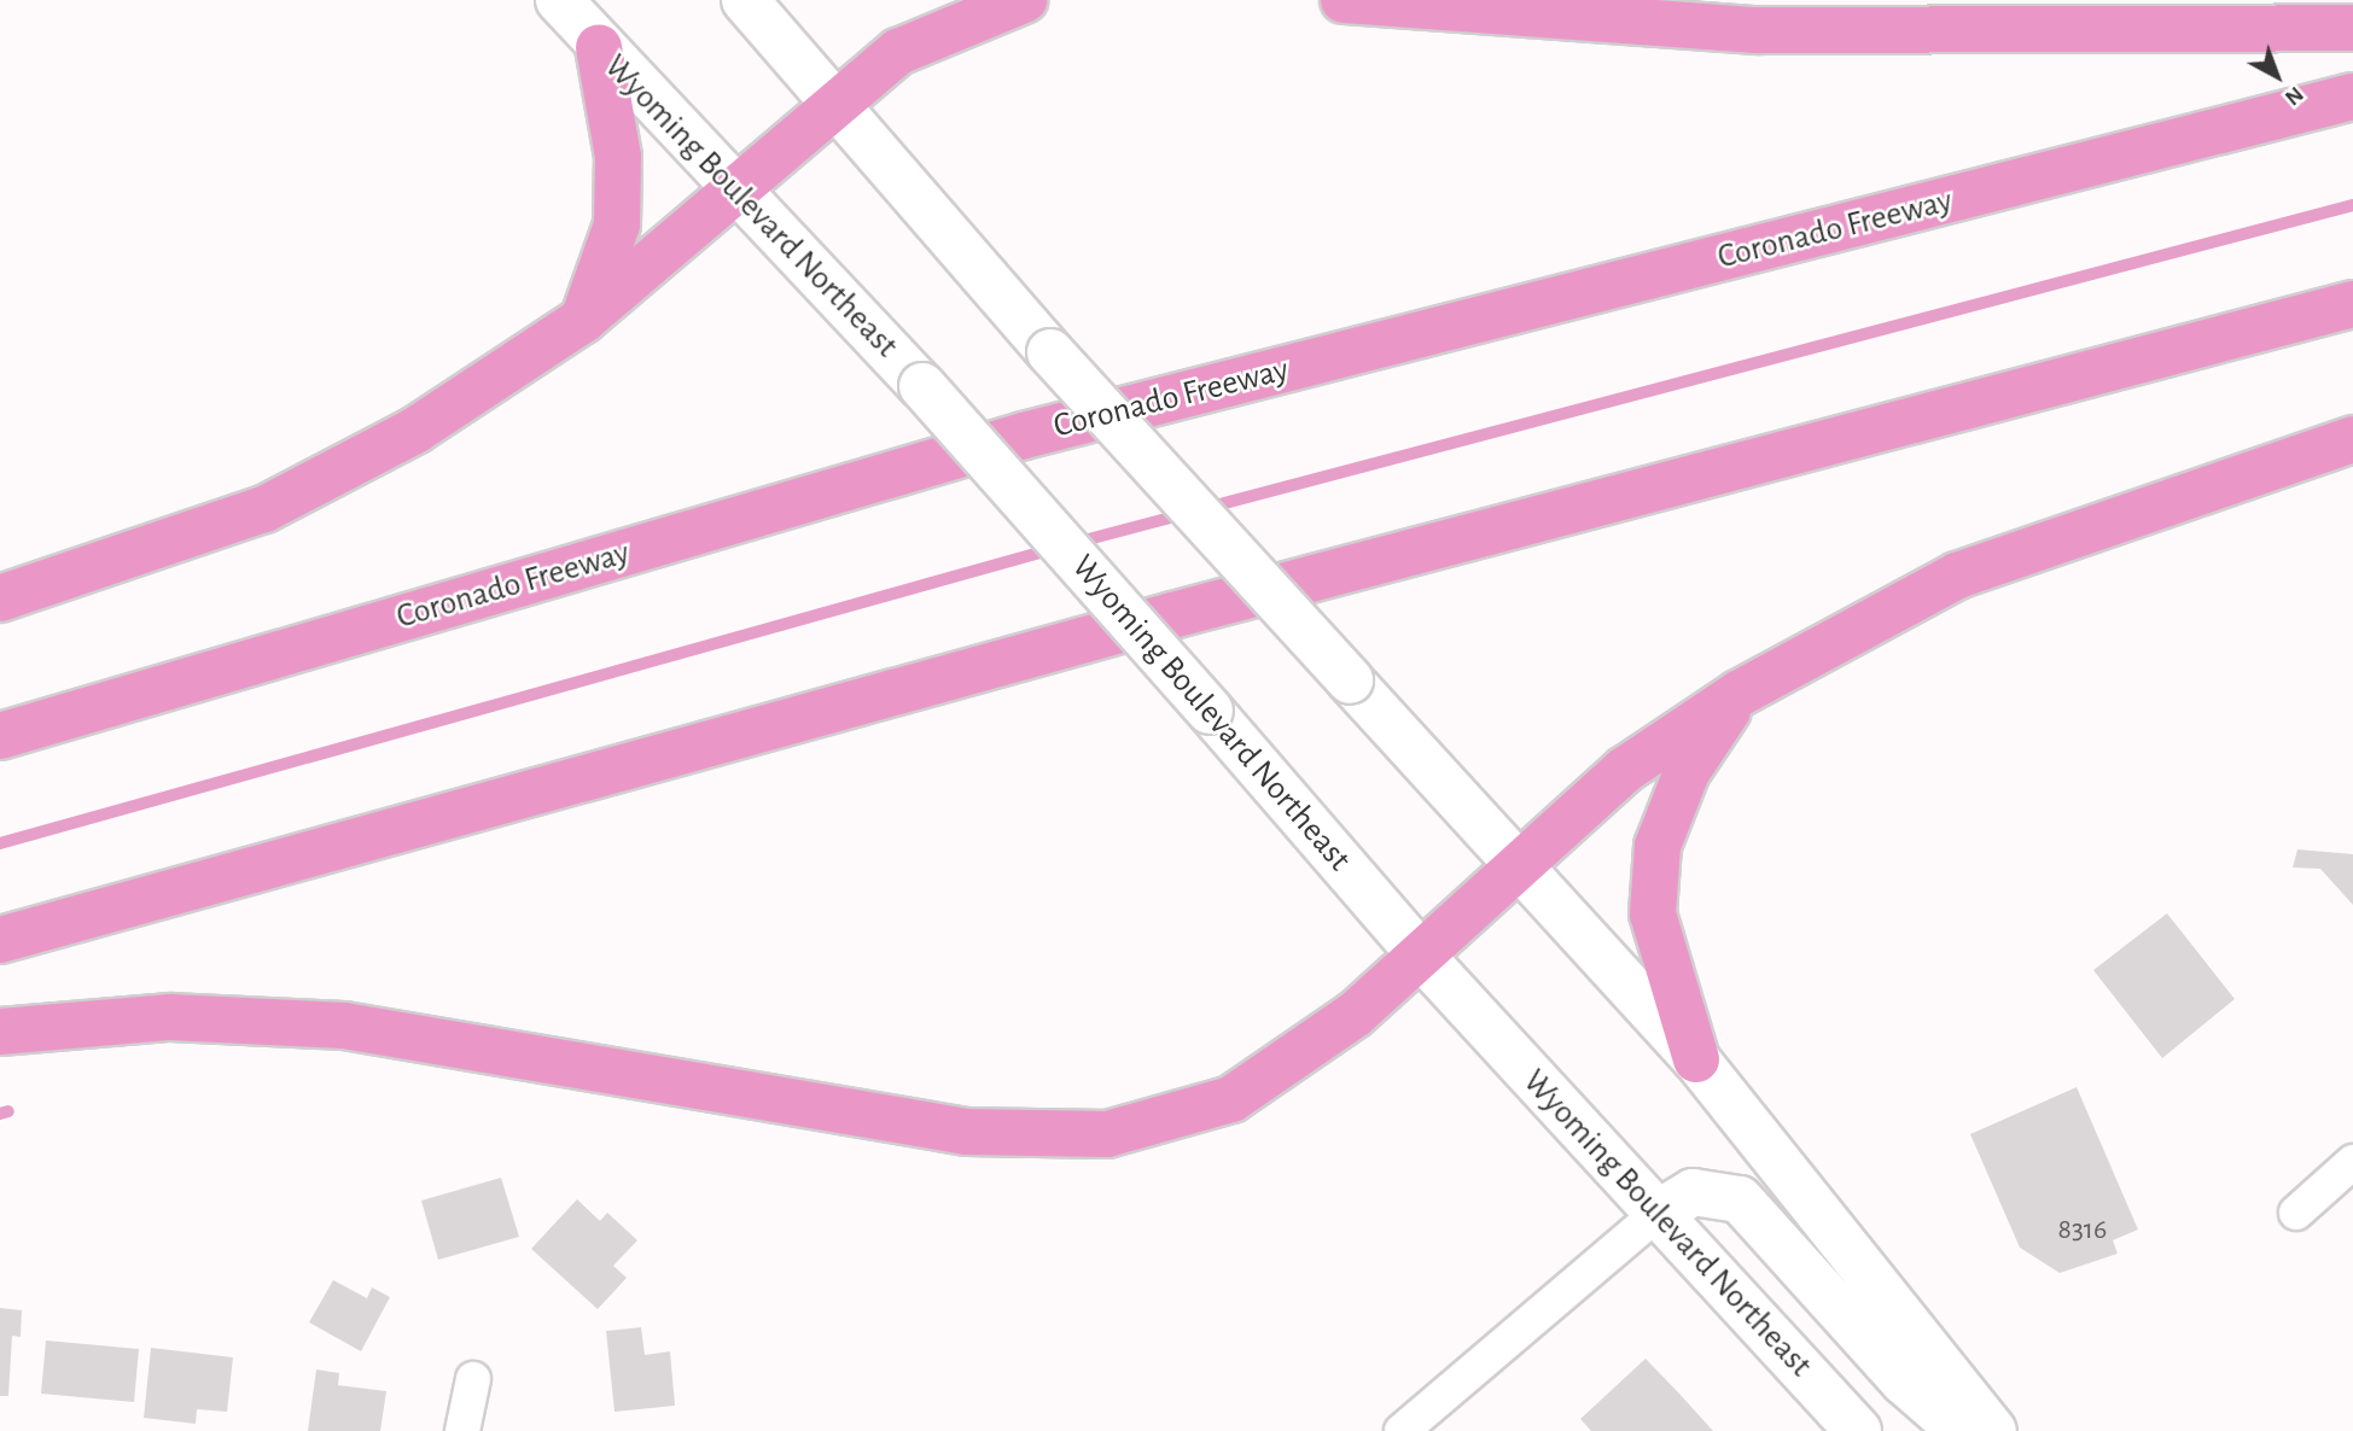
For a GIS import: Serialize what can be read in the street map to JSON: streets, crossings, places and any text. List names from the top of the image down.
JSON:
{
  "streets": {
    "highway": ["Coronado Freeway"],
    "main road": ["Wyoming Boulevard Northeast"]
  },
  "house_numbers": ["8316"],
  "north": "bottom right"
}
